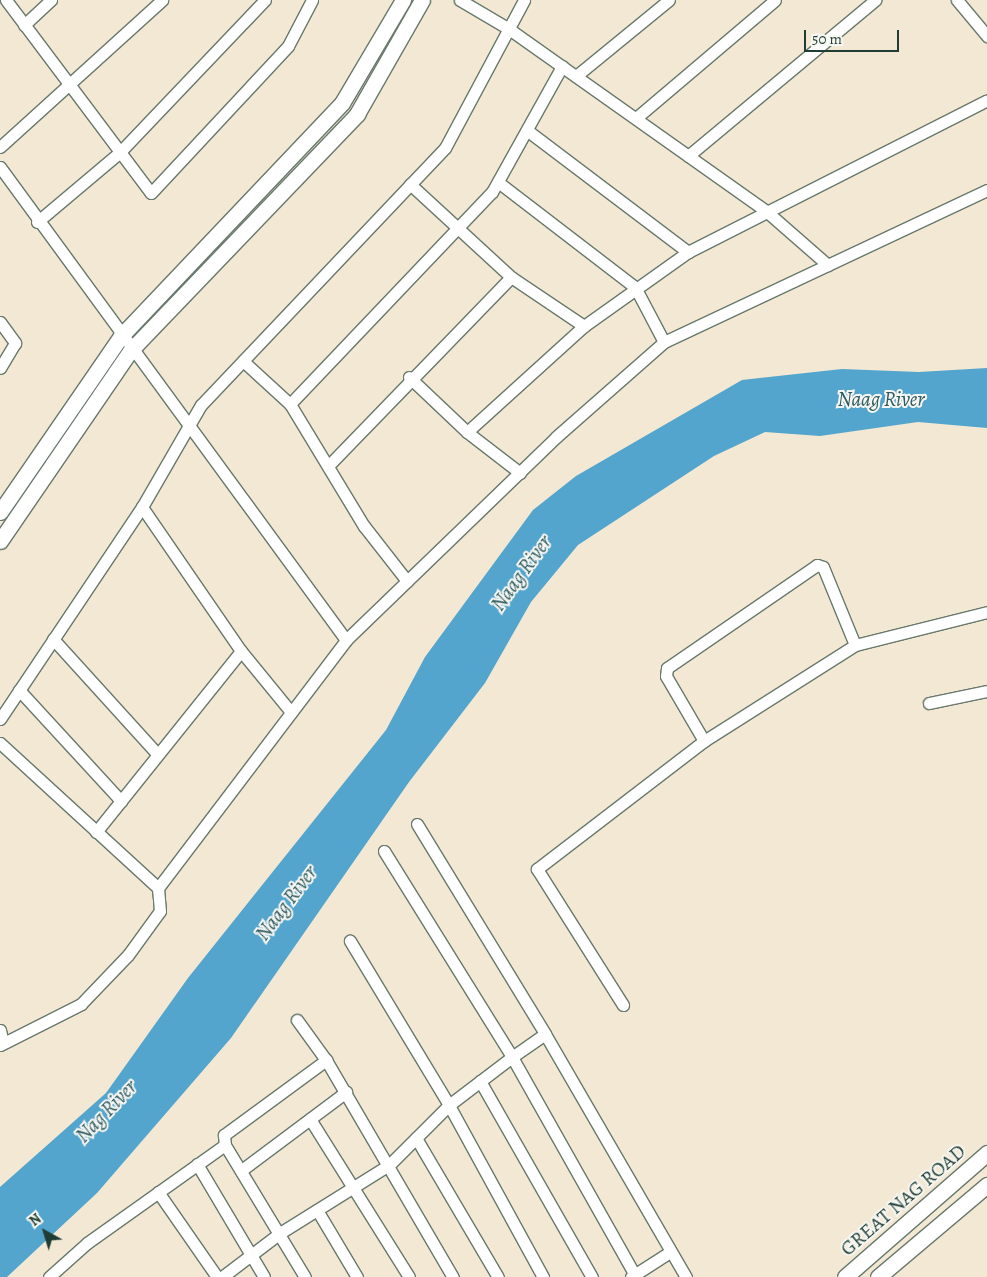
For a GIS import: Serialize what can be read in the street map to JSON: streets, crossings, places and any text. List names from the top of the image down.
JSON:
{
  "streets": {
    "main road": ["GREAT NAG ROAD"]
  },
  "water": ["Naag River", "Nag River"],
  "scale_bar": "50 m",
  "north": "top left"
}
